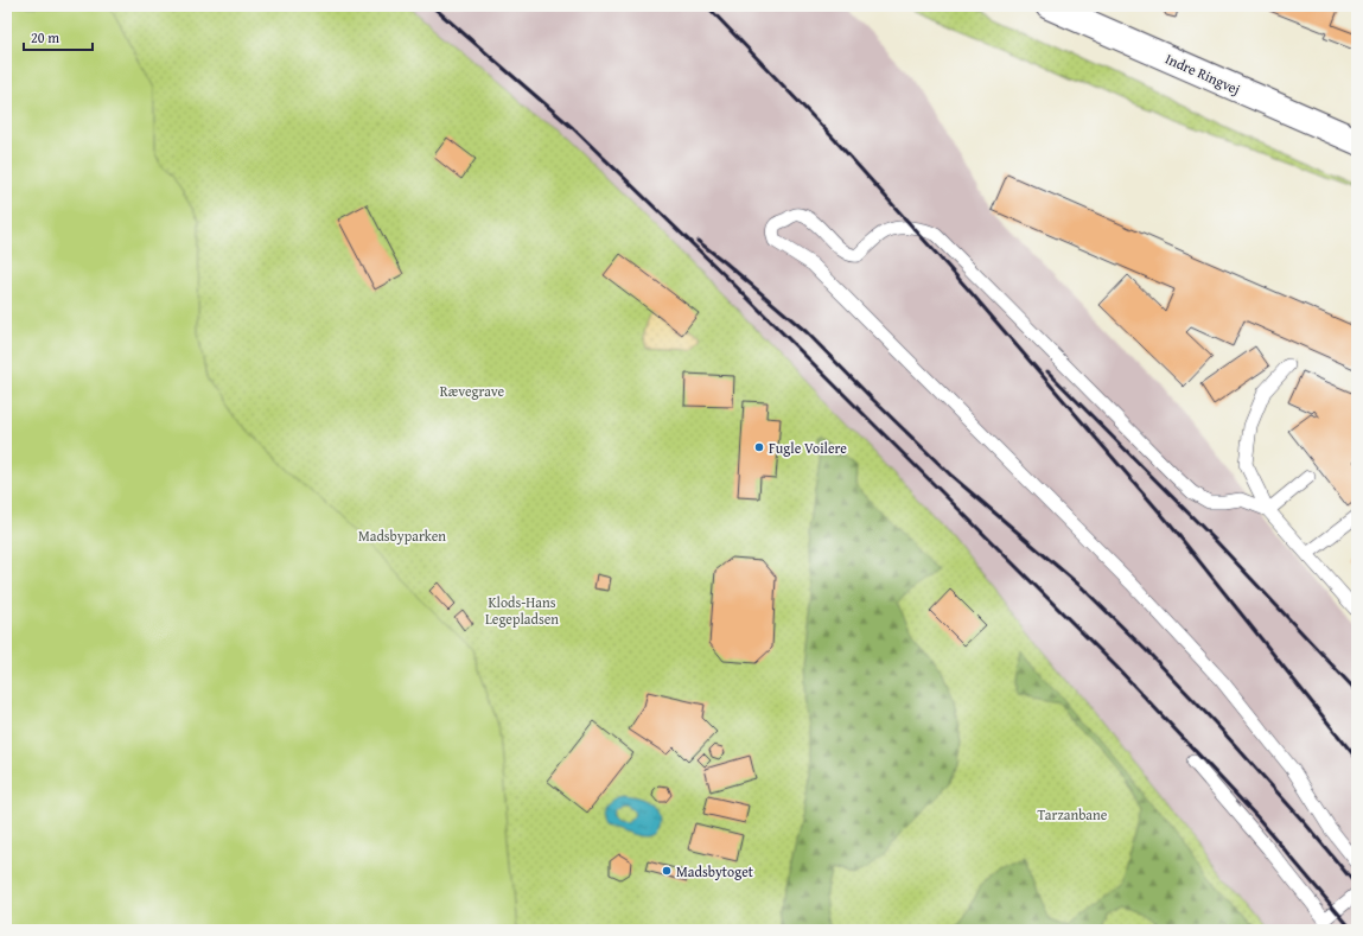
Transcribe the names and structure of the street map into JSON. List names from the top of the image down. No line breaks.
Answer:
{"streets":{"street":["Indre Ringvej"]},"parks":["Rævegrave","Madsbyparken","Klods-Hans Legepladsen","Tarzanbane"],"places":["Fugle Voilere","Madsbytoget"],"scale_bar":"20 m"}
